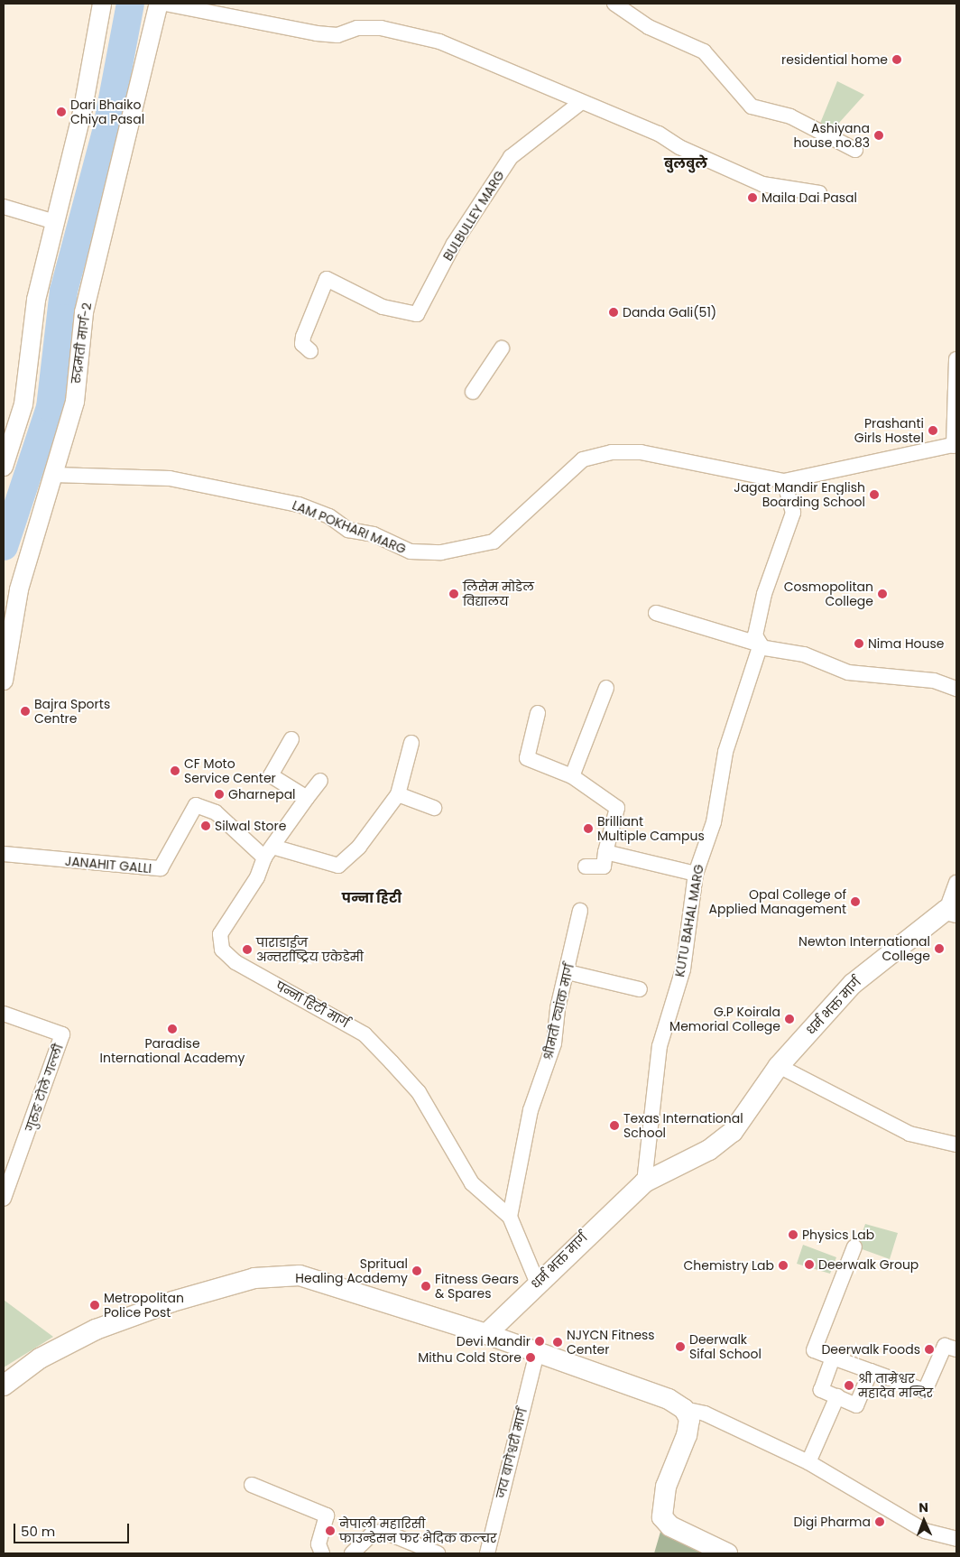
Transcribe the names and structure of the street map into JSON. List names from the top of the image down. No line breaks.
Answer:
{"streets":{"main road":["धर्म भक्त मार्ग"],"street":["BULBULLEY MARG","रुद्रमती मार्ग-२","LAM POKHARI MARG","JANAHIT GALLI","KUTU BAHAL MARG","पन्ना हिटी मार्ग","श्रीमती ट्यांक मार्ग","गुरुङ टोले गल्ली","जय बागेश्वरी मार्ग"]},"crossings":[["रुद्रमती मार्ग-२","LAM POKHARI MARG"],["JANAHIT GALLI","पन्ना हिटी मार्ग"],["KUTU BAHAL MARG","धर्म भक्त मार्ग"],["पन्ना हिटी मार्ग","धर्म भक्त मार्ग"],["पन्ना हिटी मार्ग","श्रीमती ट्यांक मार्ग"]],"districts":["बुलबुले","पन्ना हिटी"],"places":["residential home","Dari Bhaiko Chiya Pasal","Ashiyana house no.83","Maila Dai Pasal","Danda Gali(51)","Prashanti Girls Hostel","Jagat Mandir English Boarding School","लिसेम मोडेल विद्यालय","Cosmopolitan College","Nima House","Bajra Sports Centre","CF Moto Service Center","Gharnepal","Silwal Store","Brilliant Multiple Campus","Opal College of Applied Management","Newton International College","पाराडाईज अन्तर्राष्ट्रिय एकेडेमी","G.P Koirala Memorial College","Paradise International Academy","Texas International School","Physics Lab","Deerwalk Group","Chemistry Lab","Spritual Healing Academy","Fitness Gears & Spares","Metropolitan Police Post","Devi Mandir","NJYCN Fitness Center","Deerwalk Sifal School","Deerwalk Foods","Mithu Cold Store","श्री ताम्रेश्वर महादेव मन्दिर","Digi Pharma","नेपाली महारिसी फाउन्डेसन फर भैदिक कल्चर"],"scale_bar":"50 m","north":"top"}
